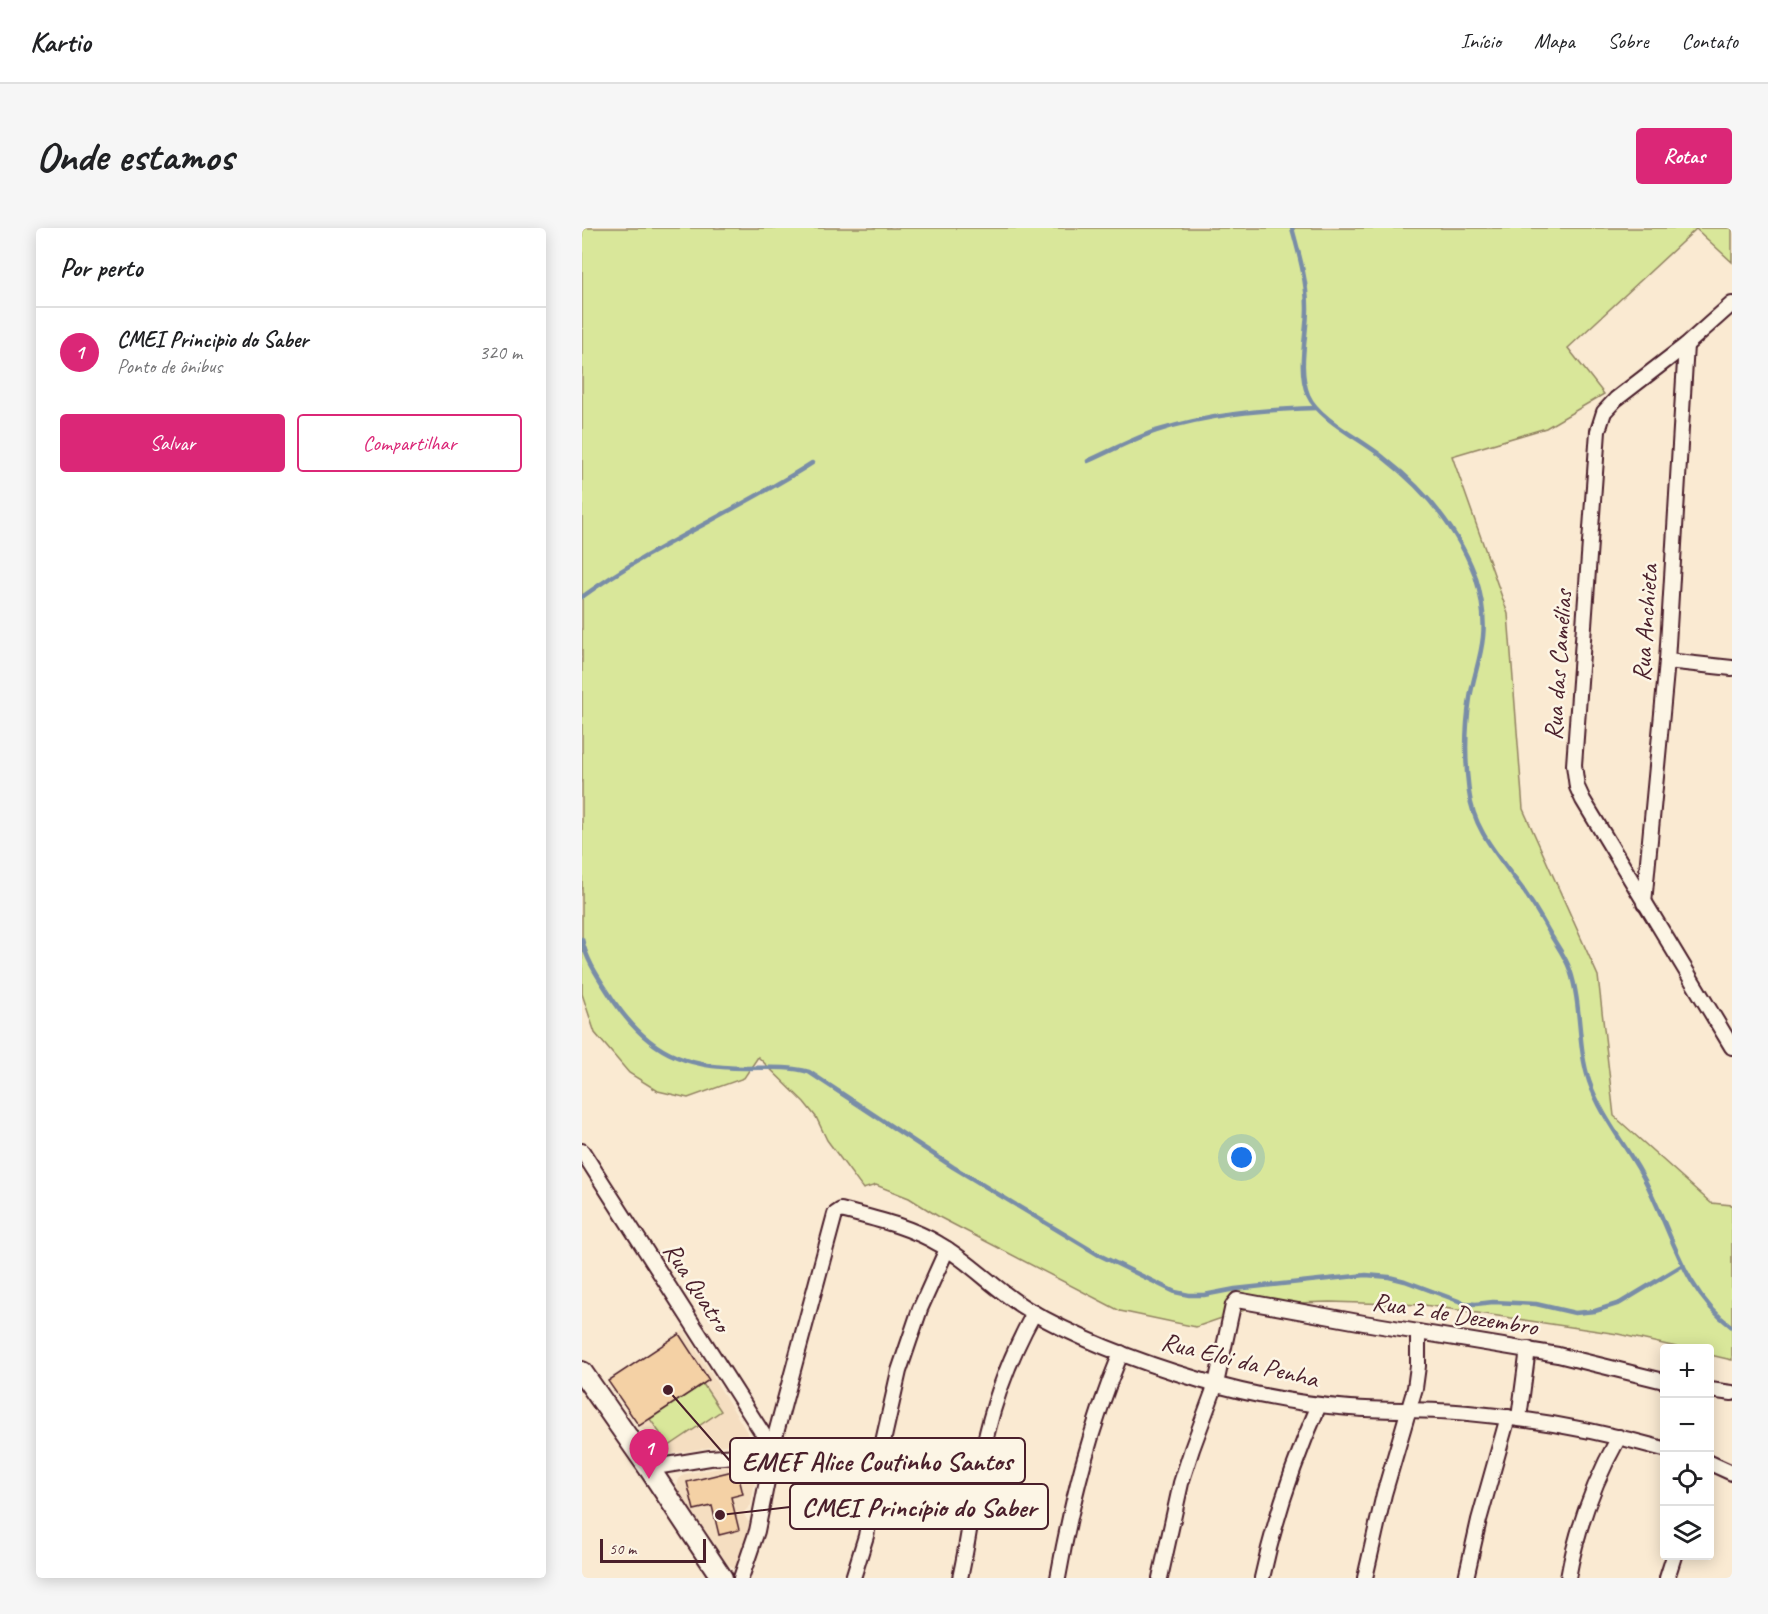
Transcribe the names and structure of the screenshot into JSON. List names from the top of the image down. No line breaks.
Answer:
{"streets":{"street":["Rua Anchieta","Rua das Camélias","Rua Quatro","Rua 2 de Dezembro","Rua Eloi da Penha"]},"crossings":[["Rua Anchieta","Rua das Camélias"],["Rua Quatro","Rua Eloi da Penha"],["Rua 2 de Dezembro","Rua Eloi da Penha"]],"places":["EMEF Alice Coutinho Santos","CMEI Princípio do Saber"],"scale_bar":"50 m","page":{"header":"Kartio","nav":["Início","Mapa","Sobre","Contato"],"buttons":["Rotas",["Salvar","Compartilhar"]],"title":"Onde estamos","heading":"Por perto","list":[{"mark":"1","name":"CMEI Principio do Saber","note":"Ponto de ônibus","value":"320 m"}],"map_buttons":["+","−"],"pins":"1","scale":"50 m"}}
